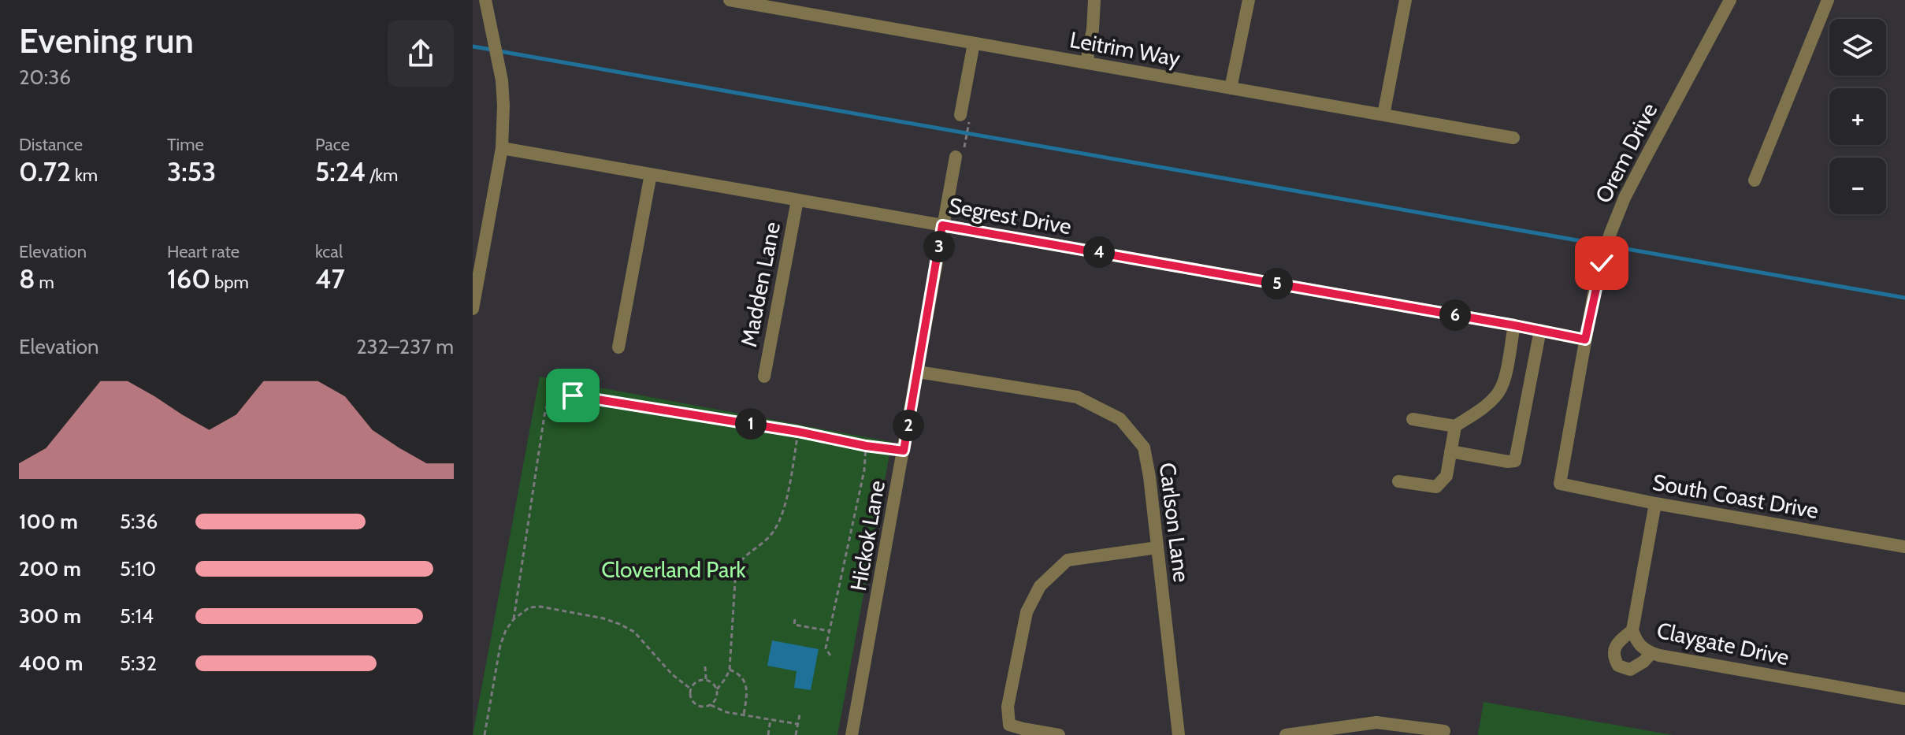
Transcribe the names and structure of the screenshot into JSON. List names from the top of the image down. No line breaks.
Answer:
{"streets":{"street":["Leitrim Way","Orem Drive","Segrest Drive","Madden Lane","South Coast Drive","Carlson Lane","Hickok Lane","Claygate Drive"]},"crossings":[["Orem Drive","Segrest Drive"],["Orem Drive","South Coast Drive"],["Segrest Drive","Madden Lane"],["Segrest Drive","Hickok Lane"],["South Coast Drive","Claygate Drive"],["Carlson Lane","Hickok Lane"]],"parks":["Cloverland Park"],"page":{"heading":["Evening run","20:36"],"map_buttons":["+","−"],"stats":[["Distance","0.72 km"],["Time","3:53"],["Pace","5:24 /km"],["Elevation","8 m"],["Heart rate","160 bpm"],["kcal","47"]],"pins":["3","4","5","6","1","2"],"chart":["Elevation","232–237 m"],"list":[{"name":"100 m","note":"5:36"},{"name":"200 m","note":"5:10"},{"name":"300 m","note":"5:14"},{"name":"400 m","note":"5:32"}]}}
